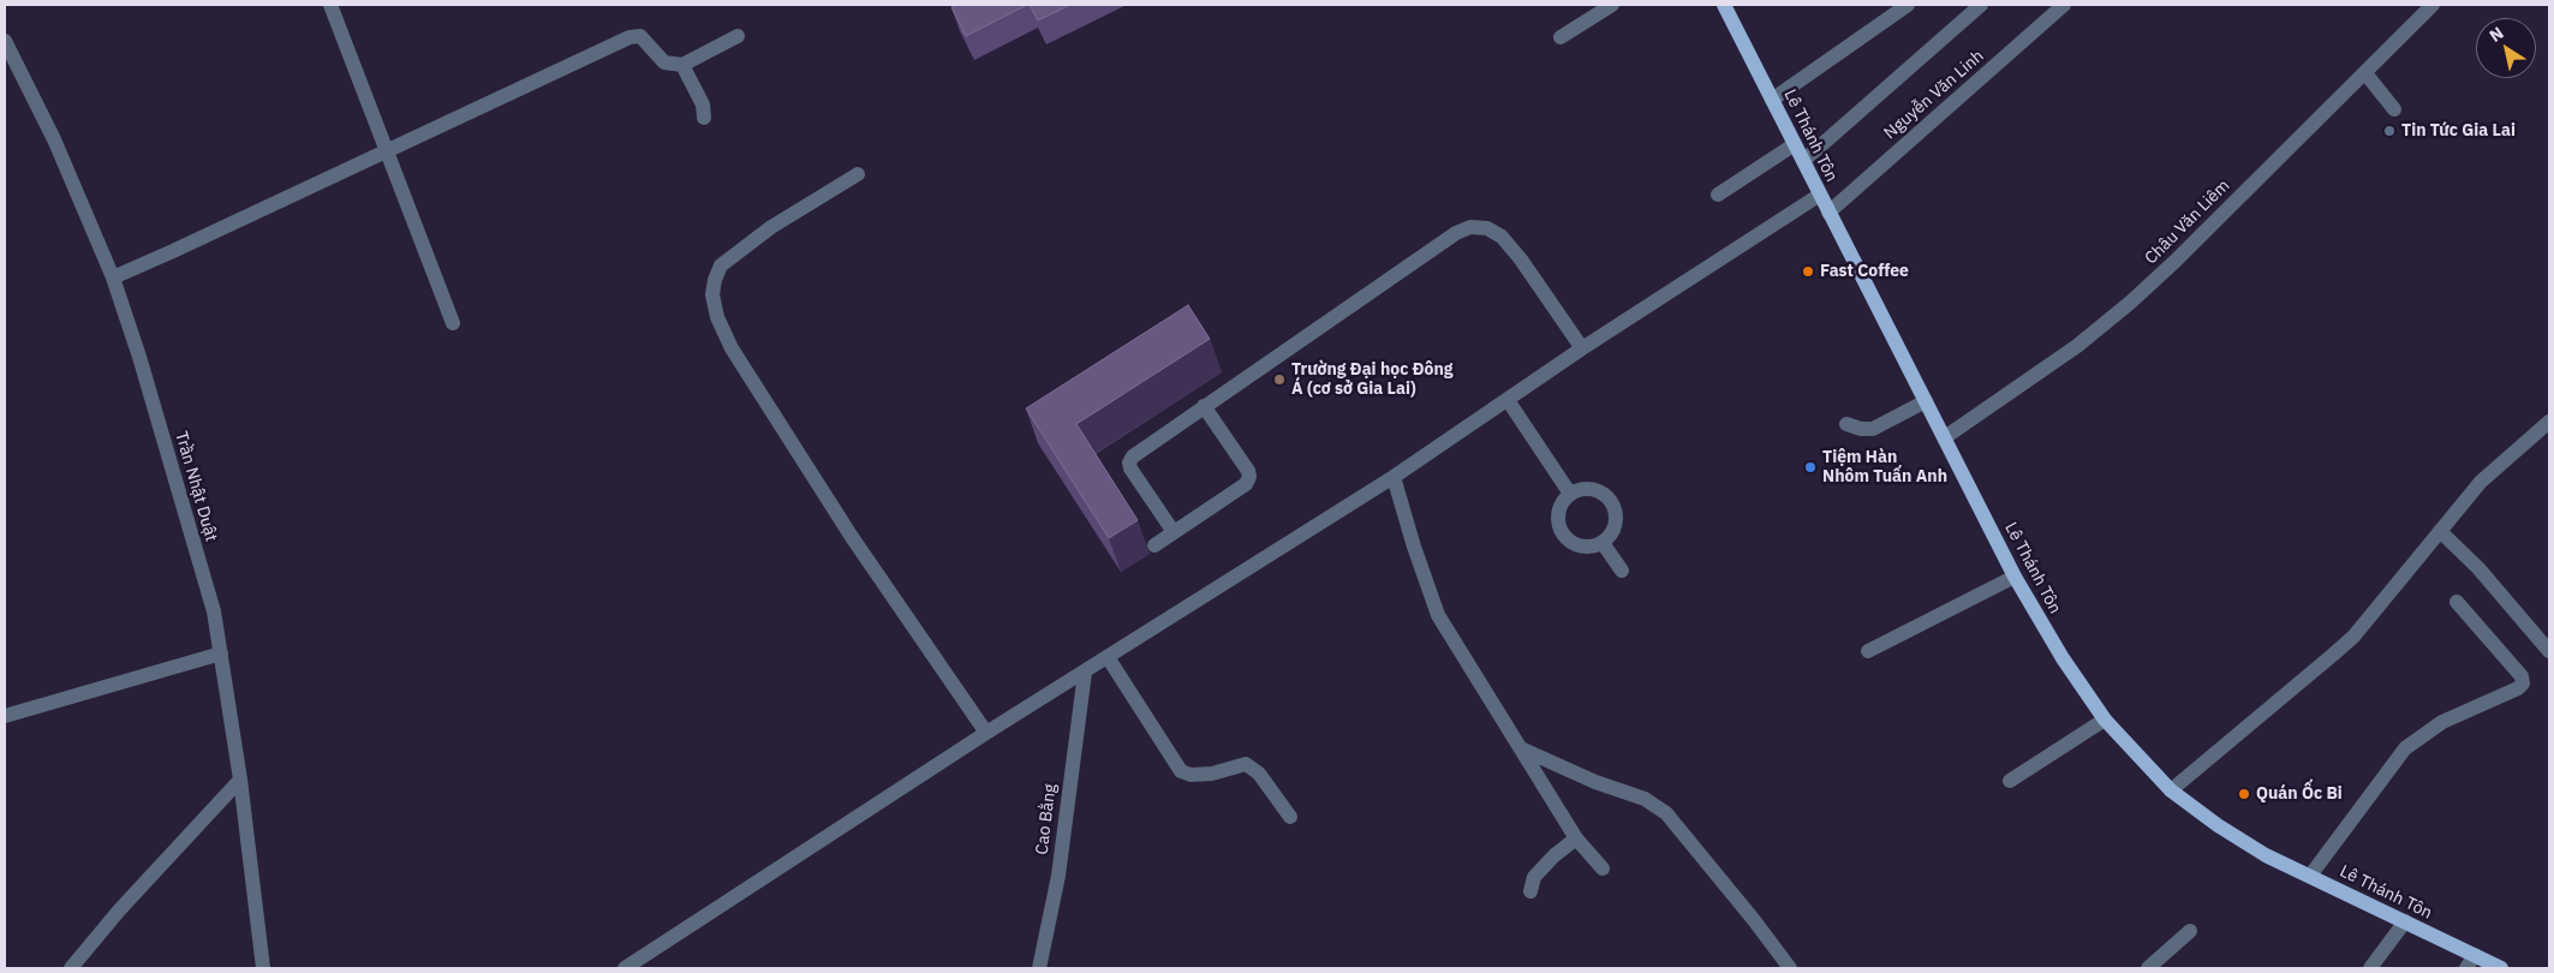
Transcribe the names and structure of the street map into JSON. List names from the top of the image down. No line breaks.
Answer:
{"streets":{"main road":["Lê Thánh Tôn"],"street":["Nguyễn Văn Linh","Châu Văn Liêm","Trần Nhật Duật","Cao Bằng"]},"crossings":[["Nguyễn Văn Linh","Lê Thánh Tôn"],["Lê Thánh Tôn","Châu Văn Liêm"]],"places":["Tin Tức Gia Lai","Fast Coffee","Trường Đại học Đông Á (cơ sở Gia Lai)","Tiệm Hàn Nhôm Tuấn Anh","Quán Ốc Bi"],"north":"top left"}
